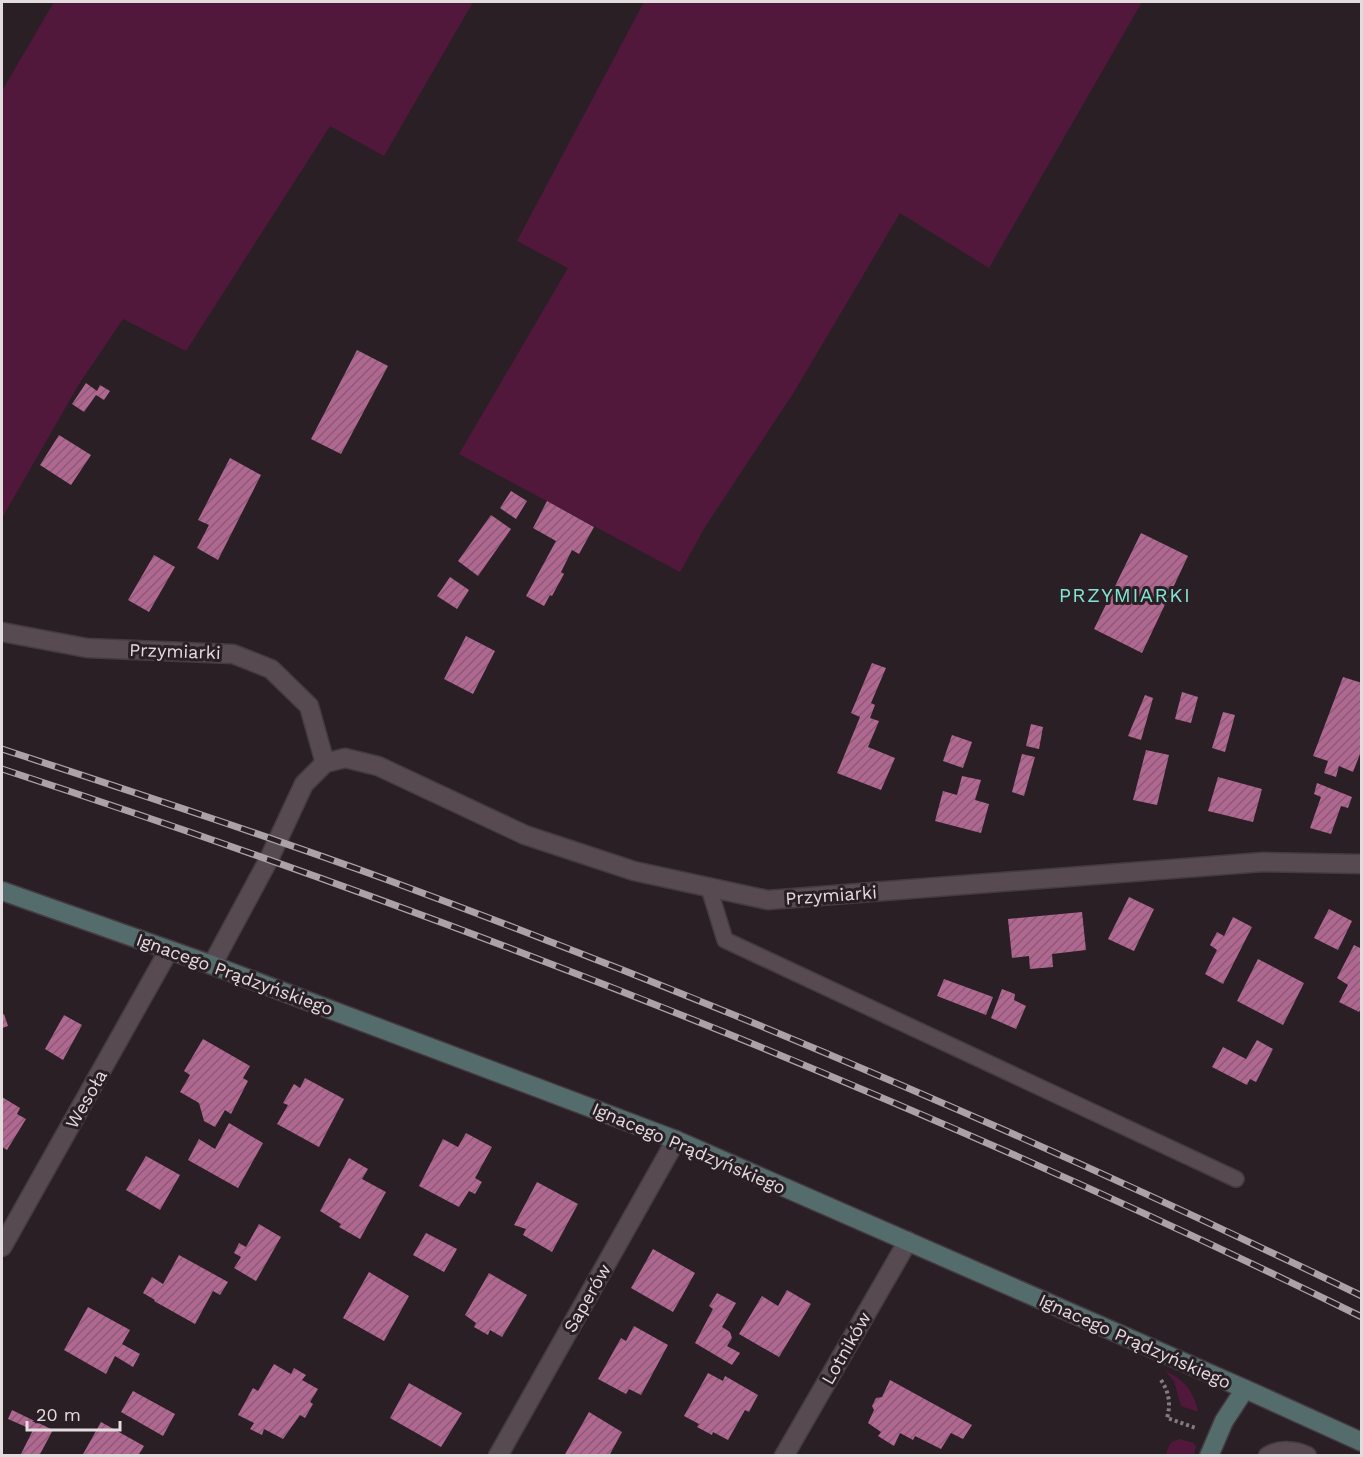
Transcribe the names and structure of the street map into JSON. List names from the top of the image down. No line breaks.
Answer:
{"streets":{"street":["Przymiarki","Ignacego Prądzyńskiego","Wesoła","Saperów","Lotników"]},"crossings":[["Ignacego Prądzyńskiego","Wesoła"],["Ignacego Prądzyńskiego","Saperów"],["Ignacego Prądzyńskiego","Lotników"]],"districts":["PRZYMIARKI"],"scale_bar":"20 m"}
